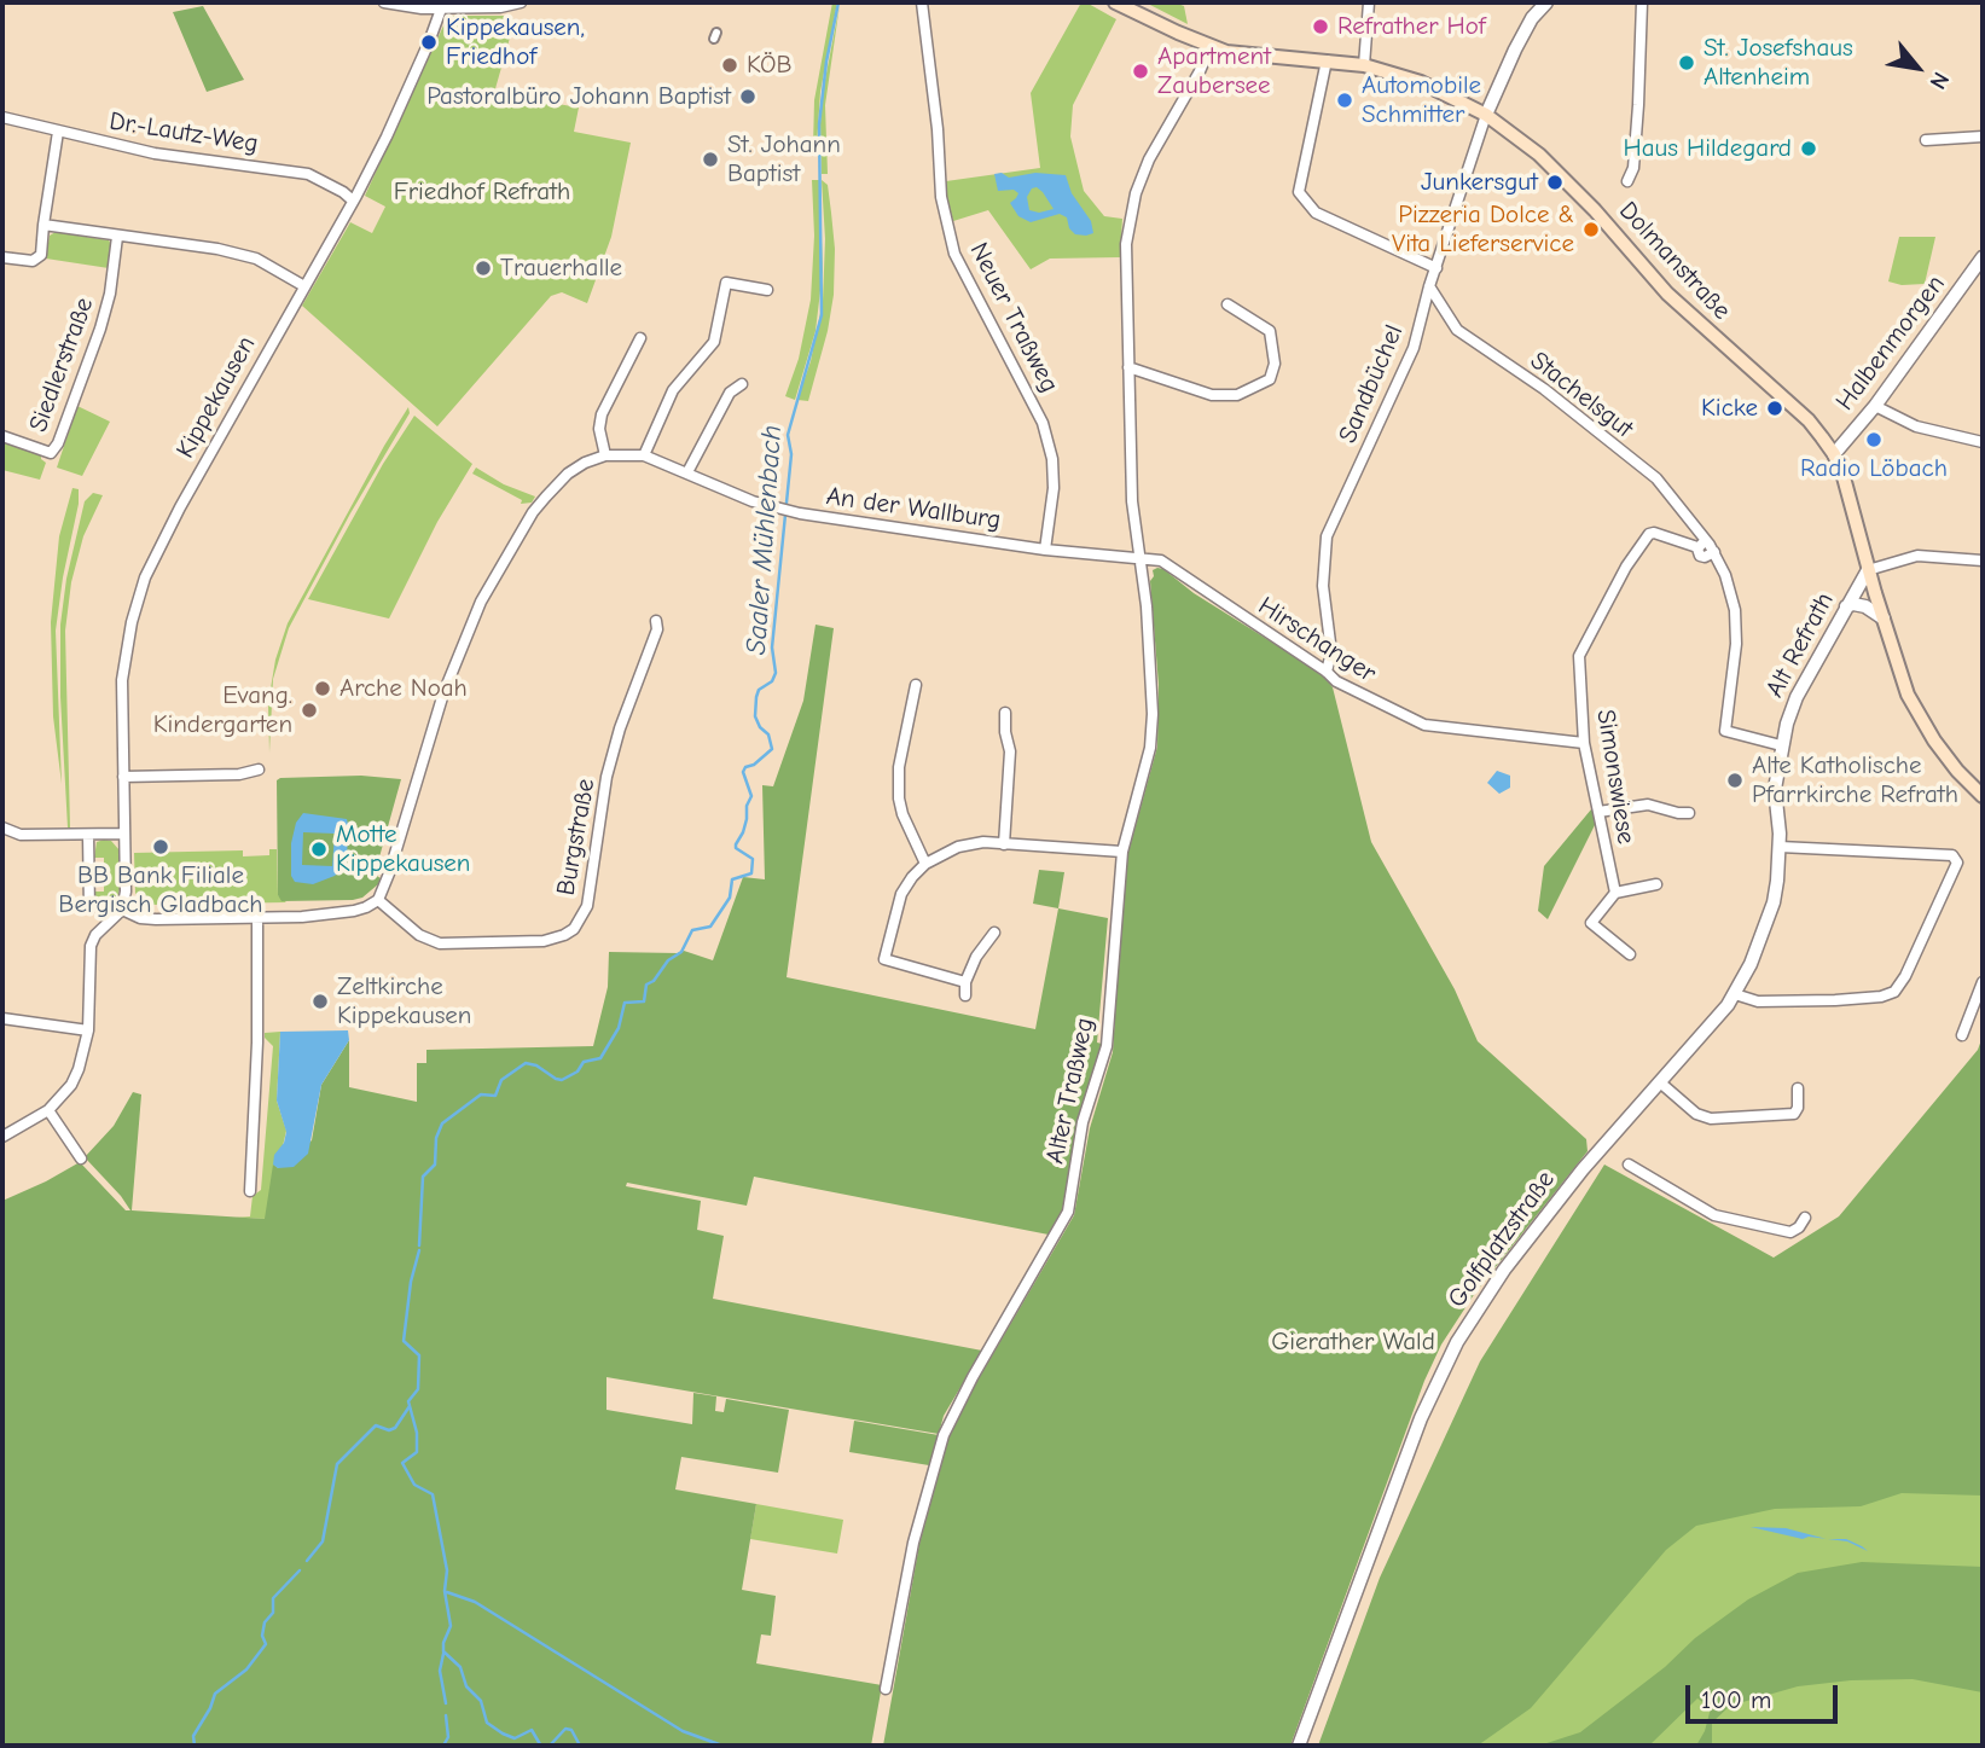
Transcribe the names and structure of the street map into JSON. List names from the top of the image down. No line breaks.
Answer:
{"streets":{"main road":["Dolmanstraße"],"street":["Dr.-Lautz-Weg","Neuer Traßweg","Halbenmorgen","Siedlerstraße","Sandbüchel","Stachelsgut","Kippekausen","An der Wallburg","Hirschanger","Alt Refrath","Simonswiese","Burgstraße","Alter Traßweg","Golfplatzstraße"]},"crossings":[["Dr.-Lautz-Weg","Kippekausen"],["Dolmanstraße","Halbenmorgen"],["Dolmanstraße","Sandbüchel"],["Dolmanstraße","Alt Refrath"],["Dolmanstraße","Alter Traßweg"],["Neuer Traßweg","An der Wallburg"],["Sandbüchel","Stachelsgut"],["Sandbüchel","Hirschanger"],["Stachelsgut","Alt Refrath"],["Stachelsgut","Simonswiese"],["An der Wallburg","Hirschanger"],["An der Wallburg","Burgstraße"],["An der Wallburg","Alter Traßweg"],["Hirschanger","Simonswiese"],["Hirschanger","Alter Traßweg"],["Alt Refrath","Golfplatzstraße"]],"water":["Saaler Mühlenbach"],"parks":["Friedhof Refrath","Gierather Wald"],"places":["Refrather Hof","Kippekausen, Friedhof","St. Josefshaus Altenheim","KÖB","Apartment Zaubersee","Pastoralbüro Johann Baptist","Automobile Schmitter","Haus Hildegard","St. Johann Baptist","Junkersgut","Pizzeria Dolce & Vita Lieferservice","Trauerhalle","Kicke","Radio Löbach","Arche Noah","Evang. Kindergarten","Alte Katholische Pfarrkirche Refrath","BB Bank Filiale Bergisch Gladbach","Motte Kippekausen","Zeltkirche Kippekausen"],"scale_bar":"100 m","north":"bottom right"}
